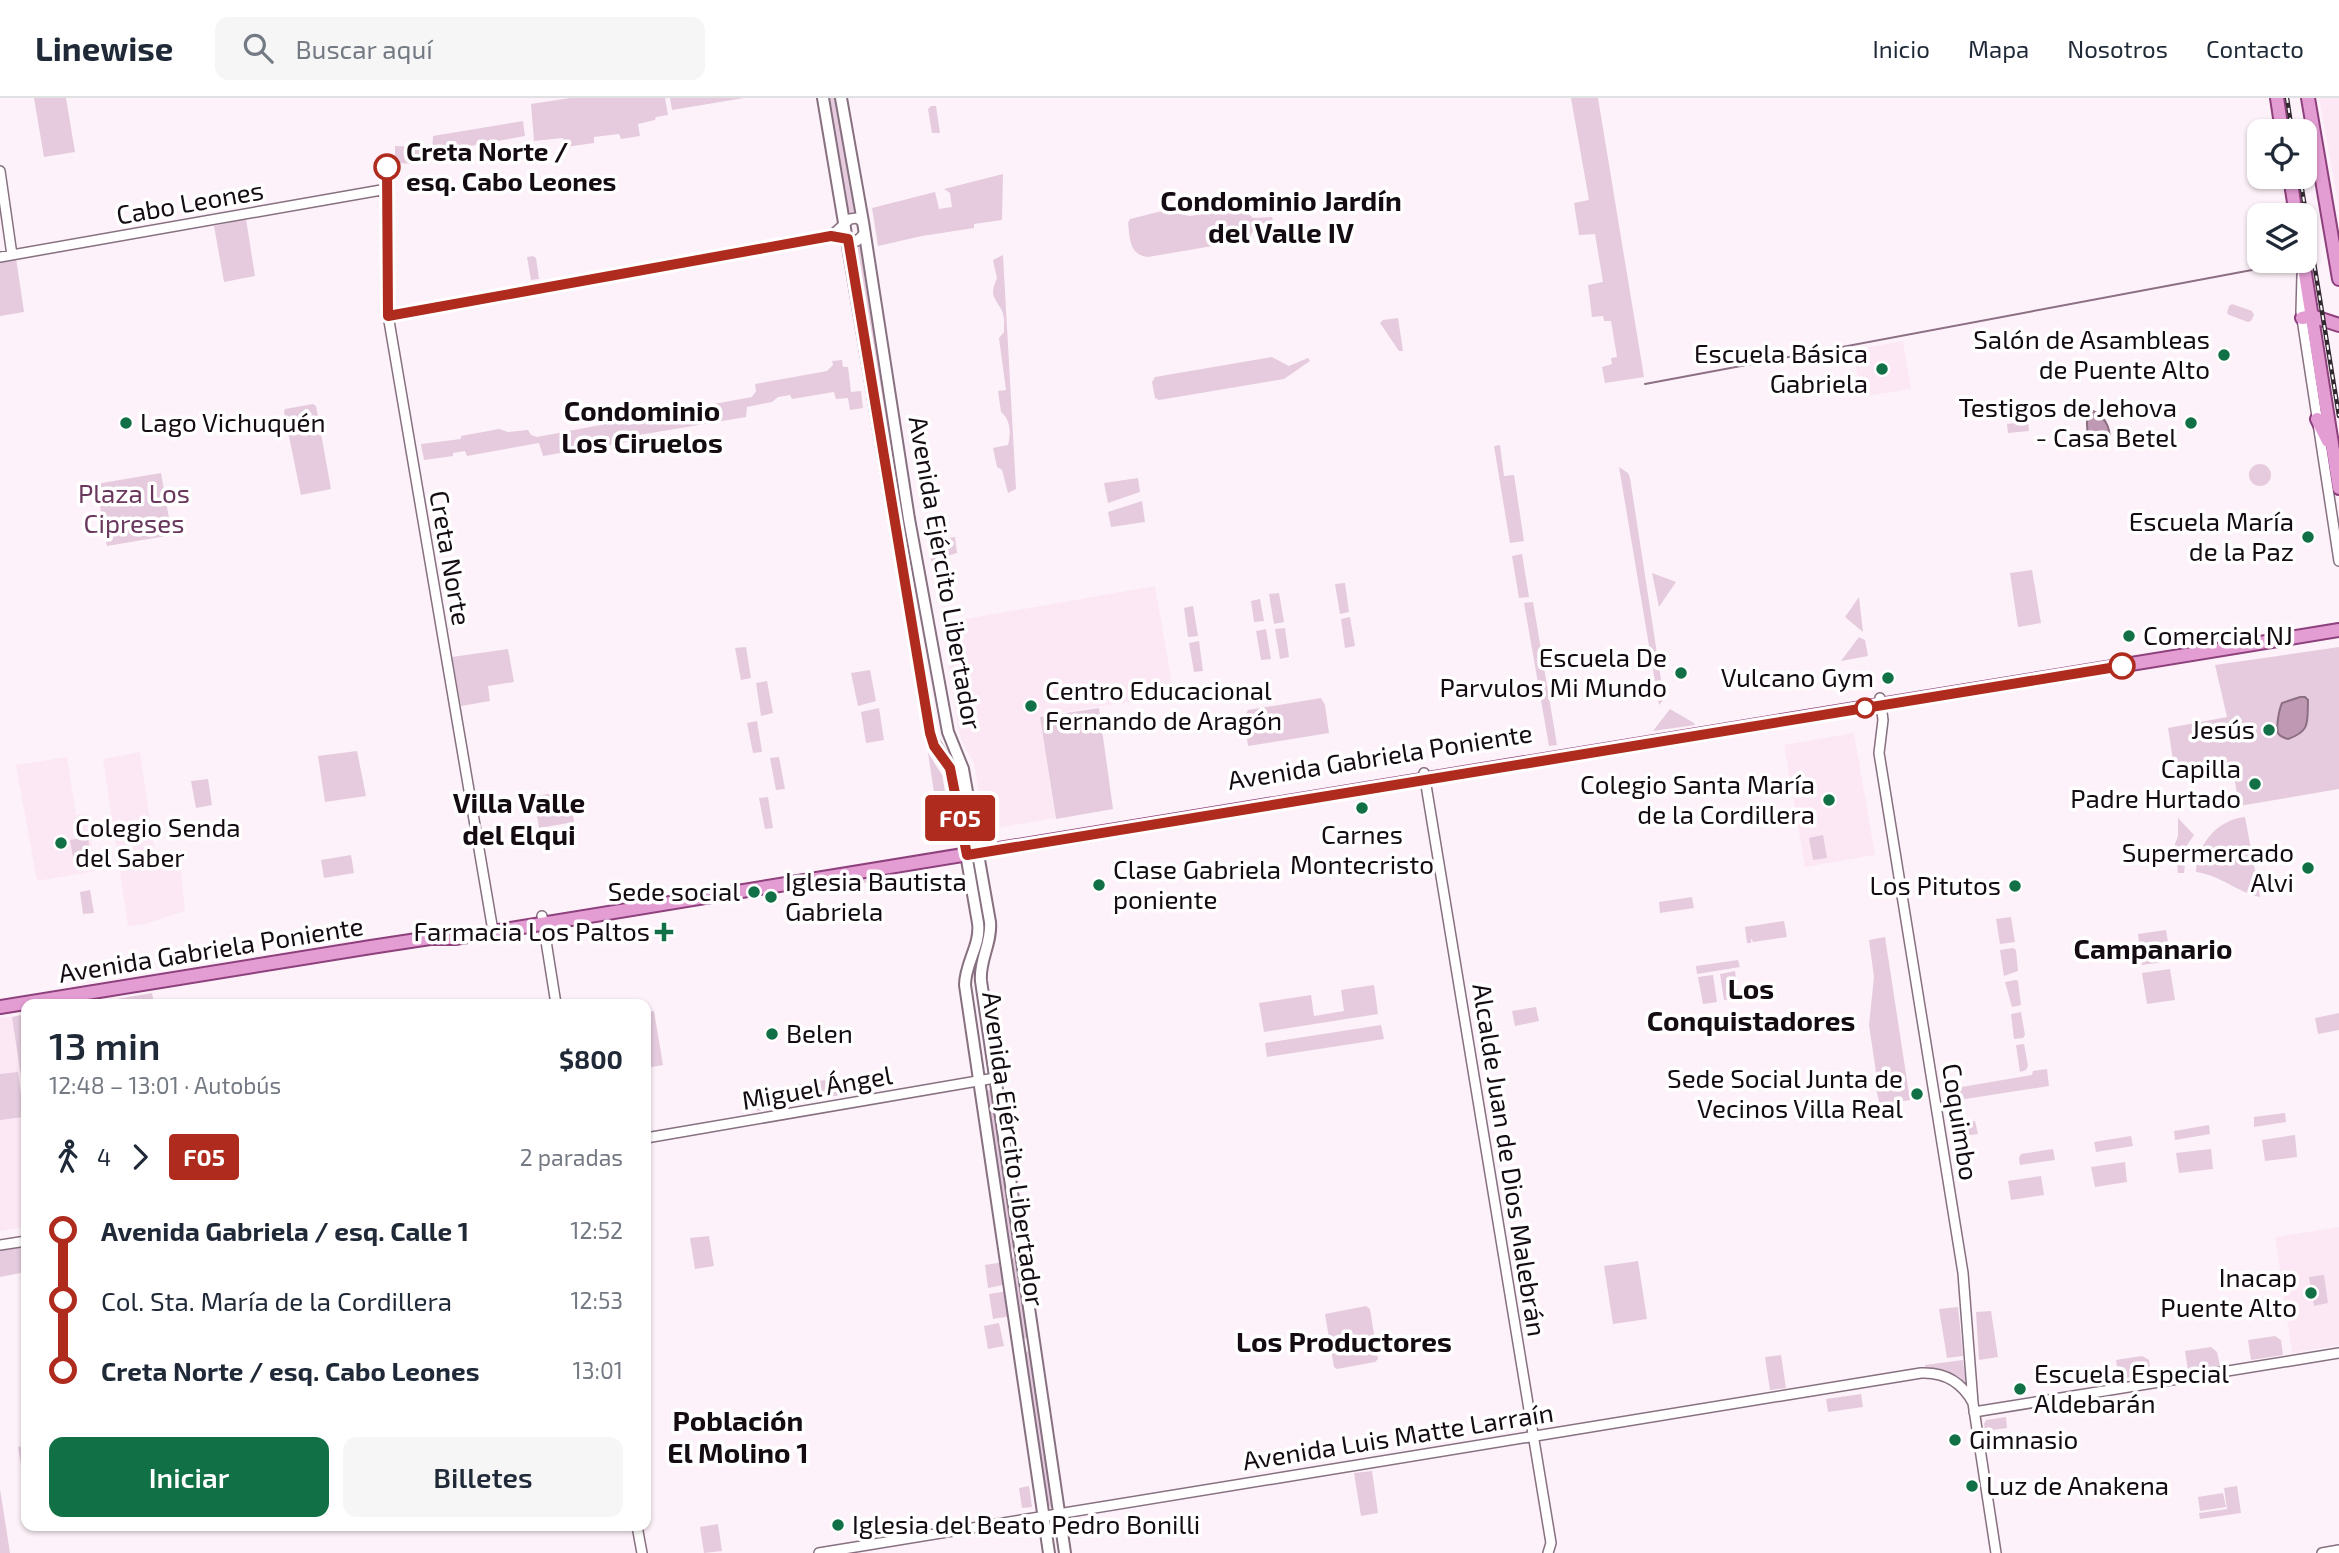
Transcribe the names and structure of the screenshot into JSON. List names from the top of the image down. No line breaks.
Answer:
{"streets":{"main road":["Avenida Ejército Libertador","Avenida Gabriela Poniente"],"street":["Cabo Leones","Creta Norte","Miguel Ángel","Coquimbo","Alcalde Juan de Dios Malebrán","Avenida Luis Matte Larraín"]},"crossings":[["Cabo Leones","Creta Norte"],["Creta Norte","Avenida Gabriela Poniente"],["Avenida Ejército Libertador","Avenida Gabriela Poniente"],["Avenida Ejército Libertador","Miguel Ángel"],["Avenida Ejército Libertador","Avenida Luis Matte Larraín"],["Avenida Gabriela Poniente","Coquimbo"],["Avenida Gabriela Poniente","Alcalde Juan de Dios Malebrán"],["Coquimbo","Avenida Luis Matte Larraín"],["Alcalde Juan de Dios Malebrán","Avenida Luis Matte Larraín"]],"districts":["Condominio Jardín del Valle IV","Condominio Los Ciruelos","Villa Valle del Elqui","Campanario","Los Conquistadores","Los Productores","Población El Molino 1"],"parks":["Plaza Los Cipreses"],"places":{"other":["Creta Norte / esq. Cabo Leones","Salón de Asambleas de Puente Alto","Escuela Básica Gabriela","Lago Vichuquén","Testigos de Jehova - Casa Betel","Escuela María de la Paz","Comercial NJ","Escuela De Parvulos Mi Mundo","Vulcano Gym","Centro Educacional Fernando de Aragón","Jesús","Capilla Padre Hurtado","Colegio Santa María de la Cordillera","Carnes Montecristo","Colegio Senda del Saber","Supermercado Alvi","Clase Gabriela poniente","Los Pitutos","Sede social","Iglesia Bautista Gabriela","Belen","Sede Social Junta de Vecinos Villa Real","Inacap Puente Alto","Escuela Especial Aldebarán","Gimnasio","Luz de Anakena","Iglesia del Beato Pedro Bonilli"],"health":["Farmacia Los Paltos"]},"lines":["bus line F05"],"page":{"header":"Linewise","search":"Buscar aquí","nav":["Inicio","Mapa","Nosotros","Contacto"],"on_map":"F05","heading":["13 min","12:48 – 13:01 · Autobús","$800"],"legs":["4","F05","2 paradas"],"list":[{"name":"Avenida Gabriela / esq. Calle 1","value":"12:52"},{"name":"Col. Sta. María de la Cordillera","value":"12:53"},{"name":"Creta Norte / esq. Cabo Leones","value":"13:01"}],"buttons":["Iniciar","Billetes"]}}
